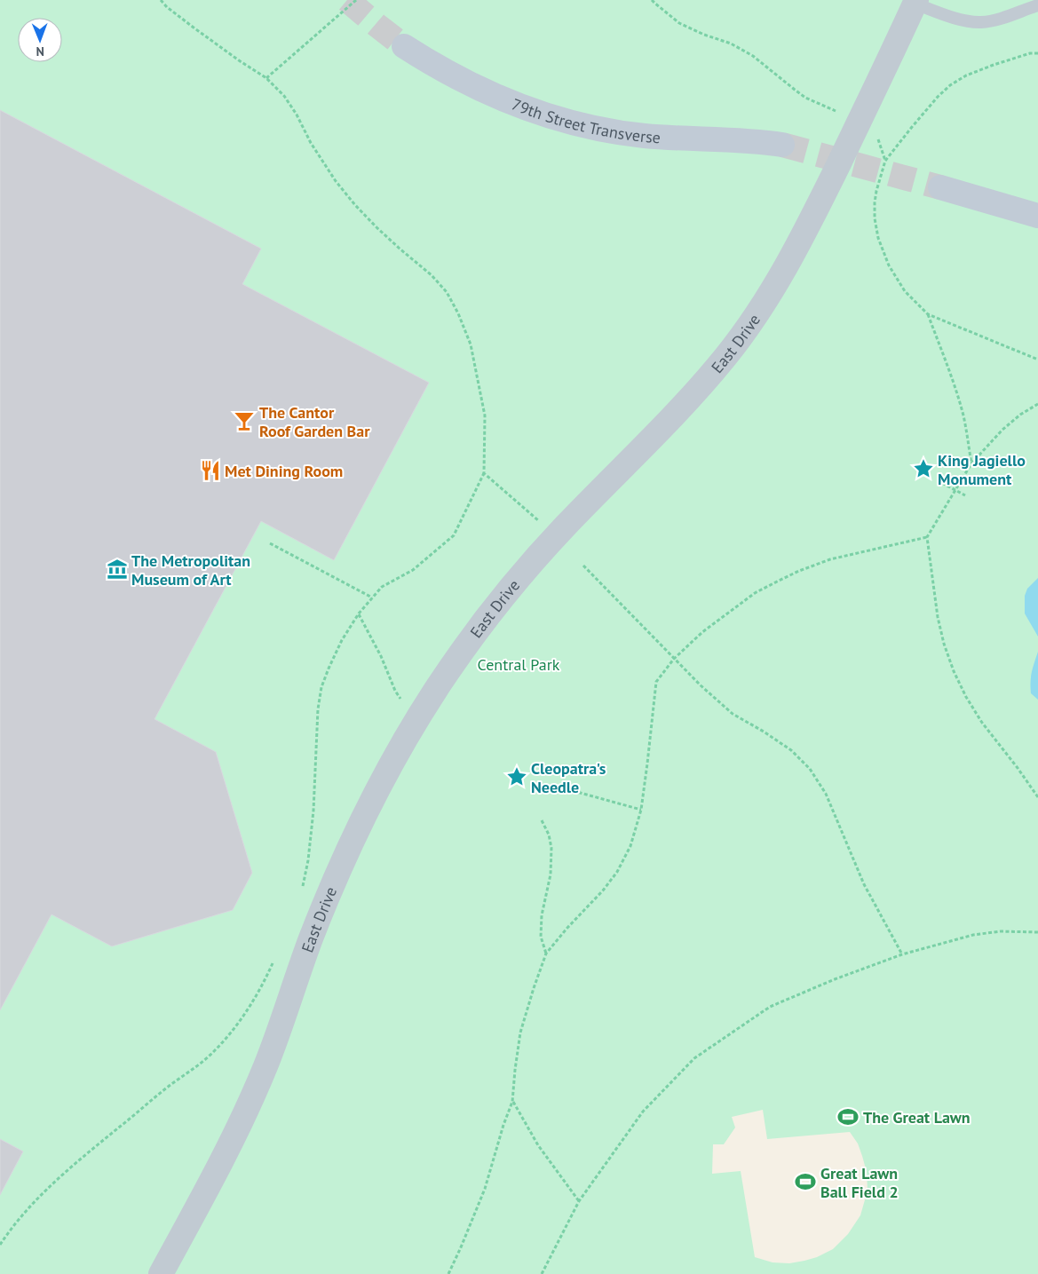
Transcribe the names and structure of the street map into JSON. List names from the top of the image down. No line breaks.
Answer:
{"streets":{"main road":["79th Street Transverse"],"street":["East Drive"]},"parks":["Central Park"],"places":{"bar":["The Cantor Roof Garden Bar"],"place":["King Jagiello Monument","Cleopatra's Needle"],"restaurant":["Met Dining Room"],"museum":["The Metropolitan Museum of Art"],"sports":["The Great Lawn","Great Lawn Ball Field 2"]},"north":"bottom"}
